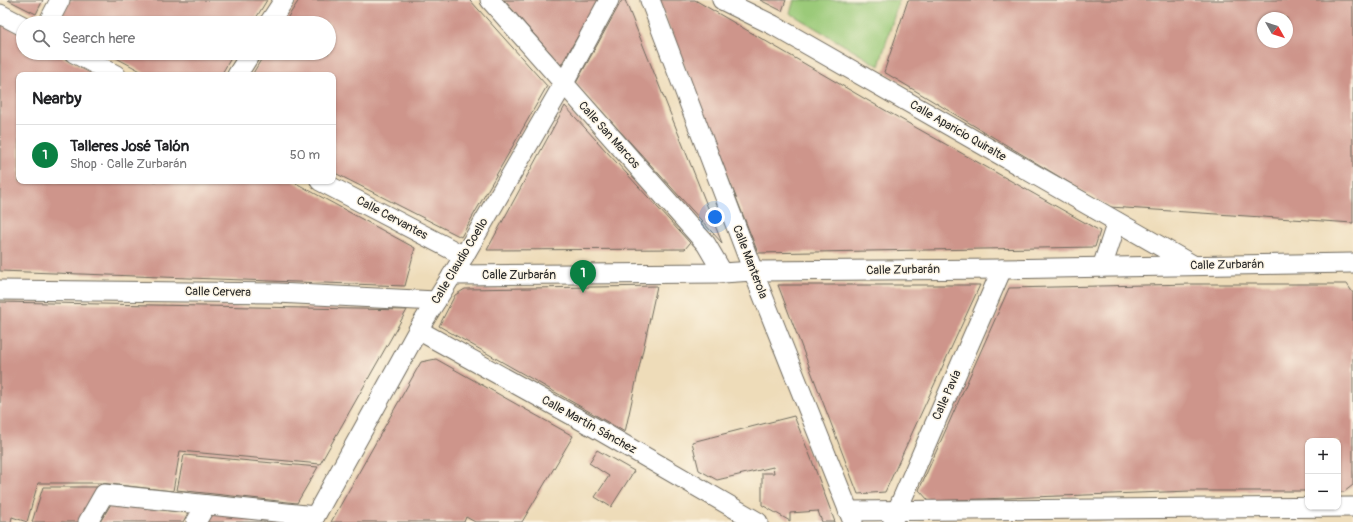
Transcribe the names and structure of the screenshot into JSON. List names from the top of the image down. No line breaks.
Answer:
{"streets":{"street":["Calle Aparicio Quiralte","Calle San Marcos","Calle Cervantes","Calle Claudio Coello","Calle Manterola","Calle Zurbarán","Calle Cervera","Calle Pavía","Calle Martín Sánchez"]},"crossings":[["Calle Aparicio Quiralte","Calle Zurbarán"],["Calle San Marcos","Calle Claudio Coello"],["Calle San Marcos","Calle Zurbarán"],["Calle Cervantes","Calle Claudio Coello"],["Calle Claudio Coello","Calle Zurbarán"],["Calle Claudio Coello","Calle Cervera"],["Calle Claudio Coello","Calle Martín Sánchez"],["Calle Manterola","Calle Zurbarán"],["Calle Zurbarán","Calle Pavía"]],"north":"bottom right","page":{"search":"Search here","heading":"Nearby","list":[{"mark":"1","name":"Talleres José Talón","note":"Shop · Calle Zurbarán","value":"50 m"}],"pins":"1","map_buttons":["+","−"]}}
